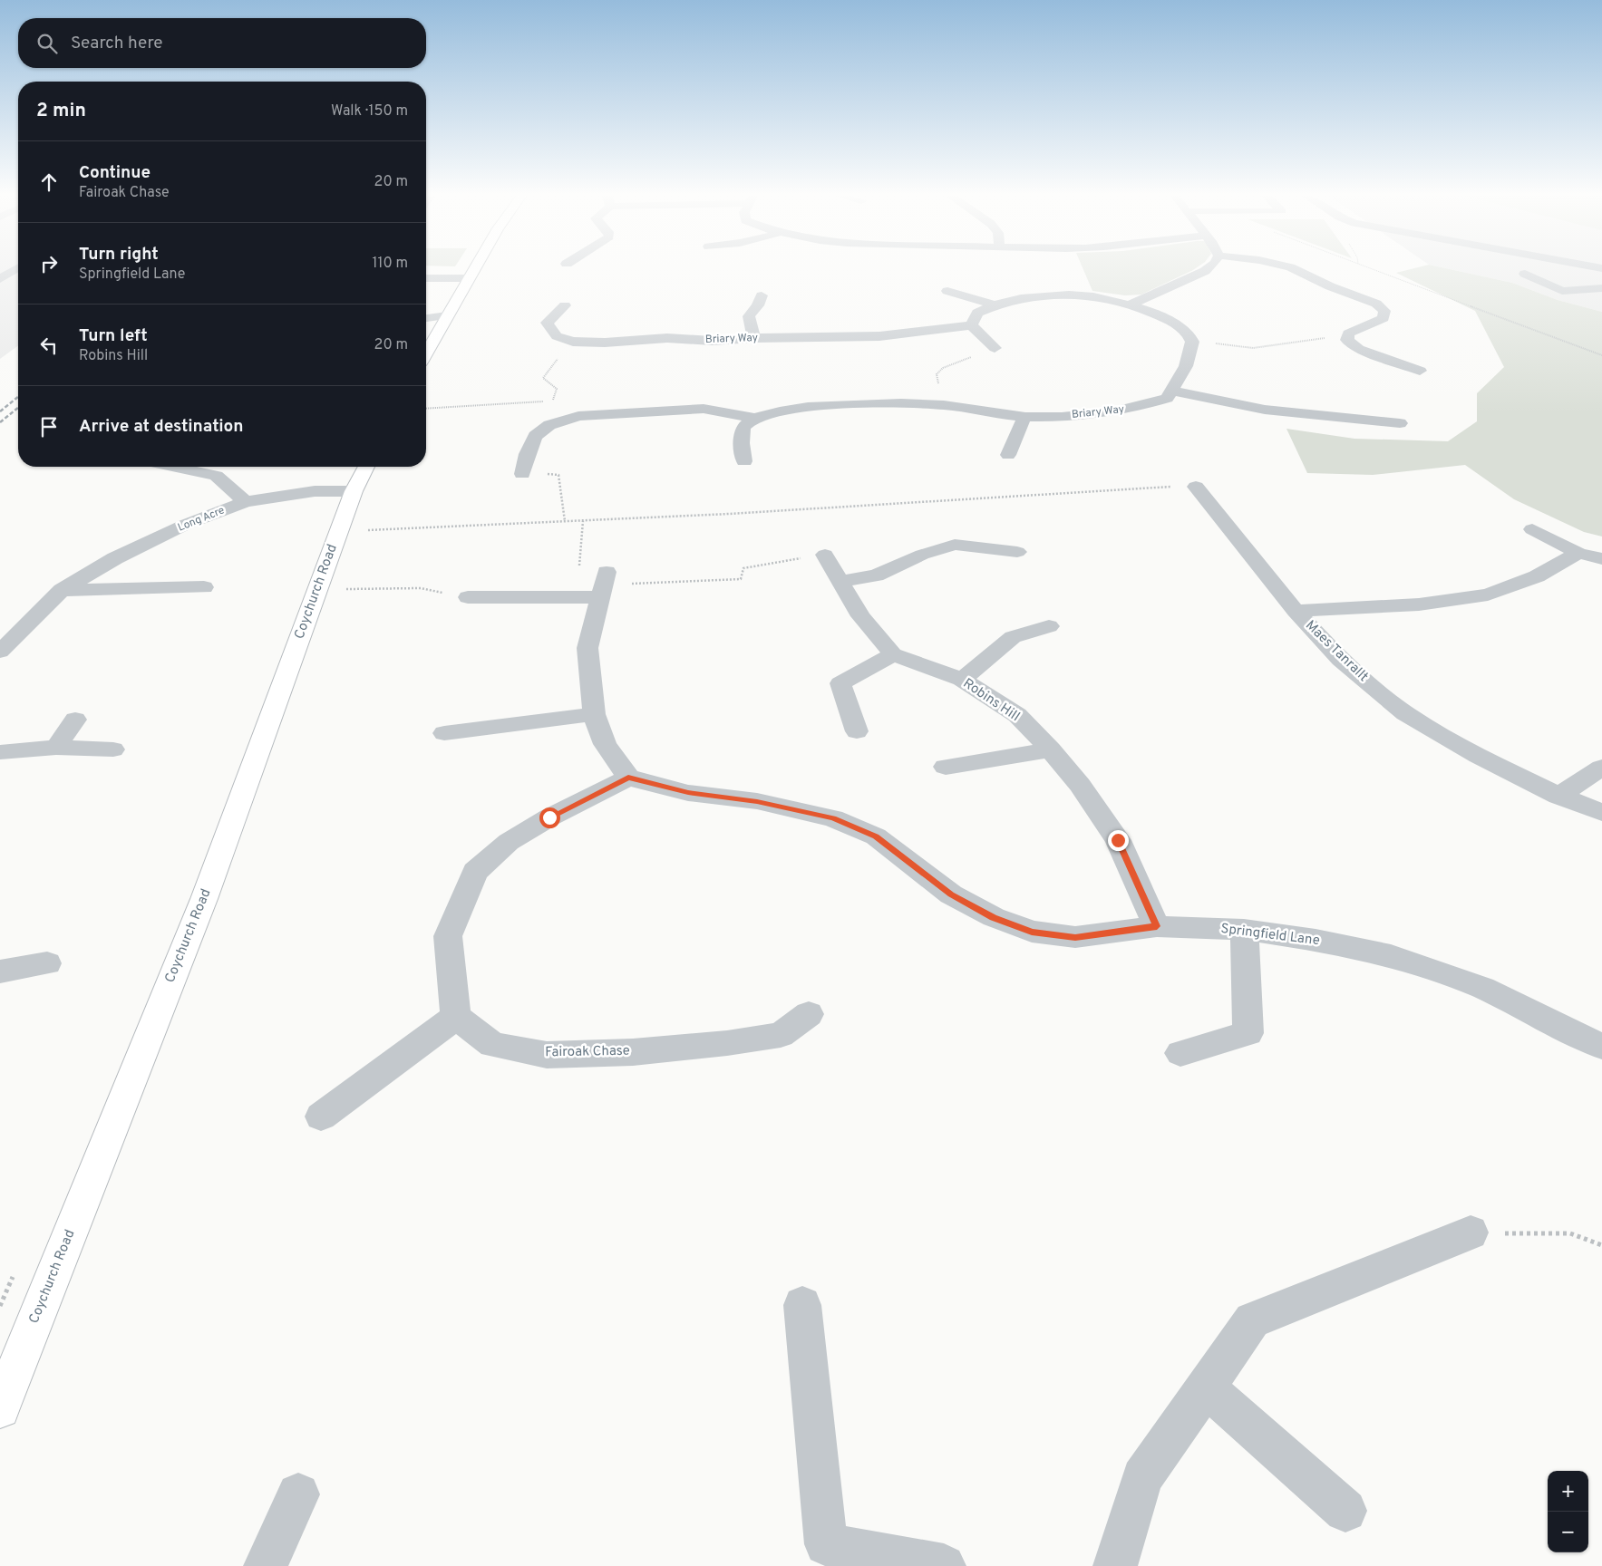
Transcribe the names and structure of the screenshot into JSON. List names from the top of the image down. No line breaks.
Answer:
{"streets":{"main road":["Coychurch Road"],"street":["Briary Way","Long Acre","Maes Tanrallt","Robins Hill","Springfield Lane","Fairoak Chase"]},"crossings":[["Long Acre","Coychurch Road"],["Robins Hill","Springfield Lane"]],"page":{"search":"Search here","heading":["2 min","Walk · 150 m"],"list":[["Continue","Fairoak Chase","20 m"],["Turn right","Springfield Lane","110 m"],["Turn left","Robins Hill","20 m"],"Arrive at destination"],"map_buttons":["+","−"]}}
